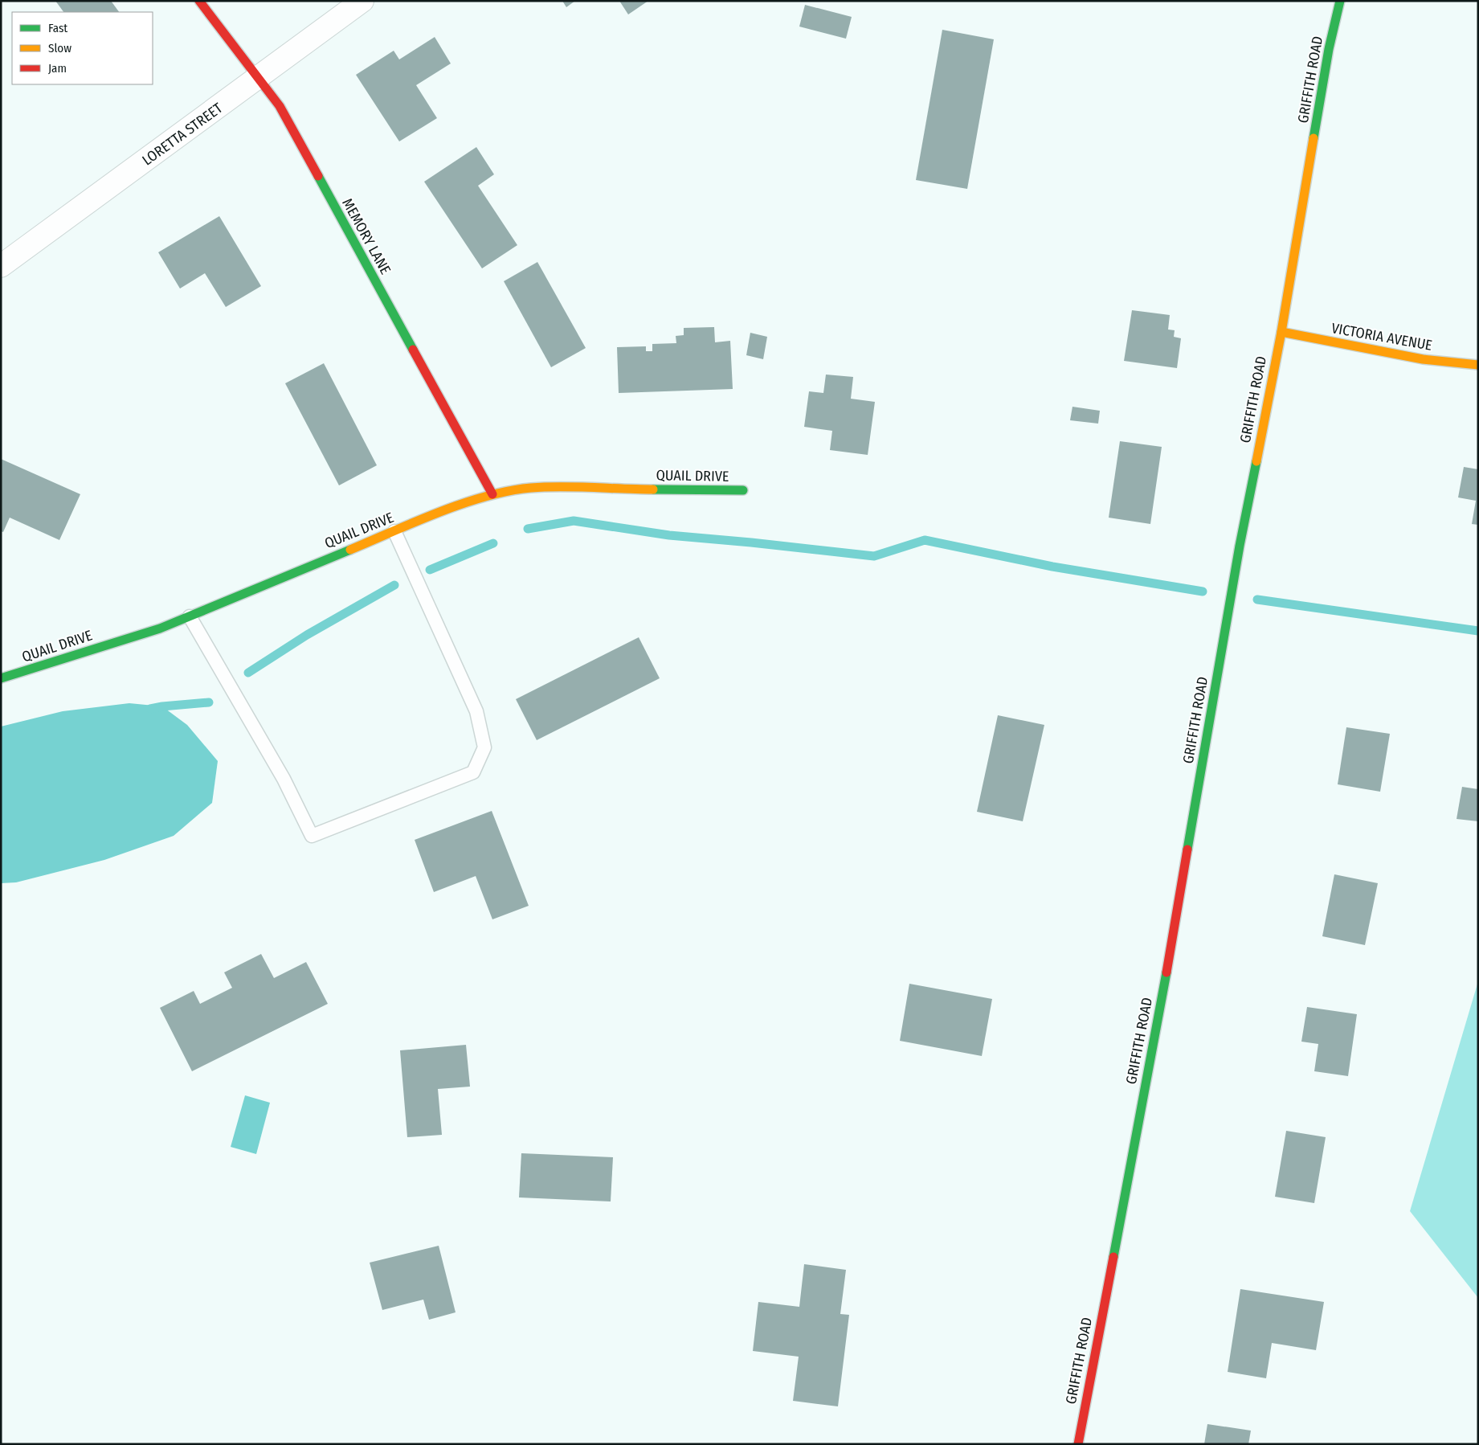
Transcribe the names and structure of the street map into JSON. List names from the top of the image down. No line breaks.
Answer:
{"streets":{"street":["GRIFFITH ROAD","LORETTA STREET","MEMORY LANE","VICTORIA AVENUE","QUAIL DRIVE"]},"crossings":[["GRIFFITH ROAD","VICTORIA AVENUE"],["LORETTA STREET","MEMORY LANE"],["MEMORY LANE","QUAIL DRIVE"]],"legend":["Fast","Slow","Jam"]}
